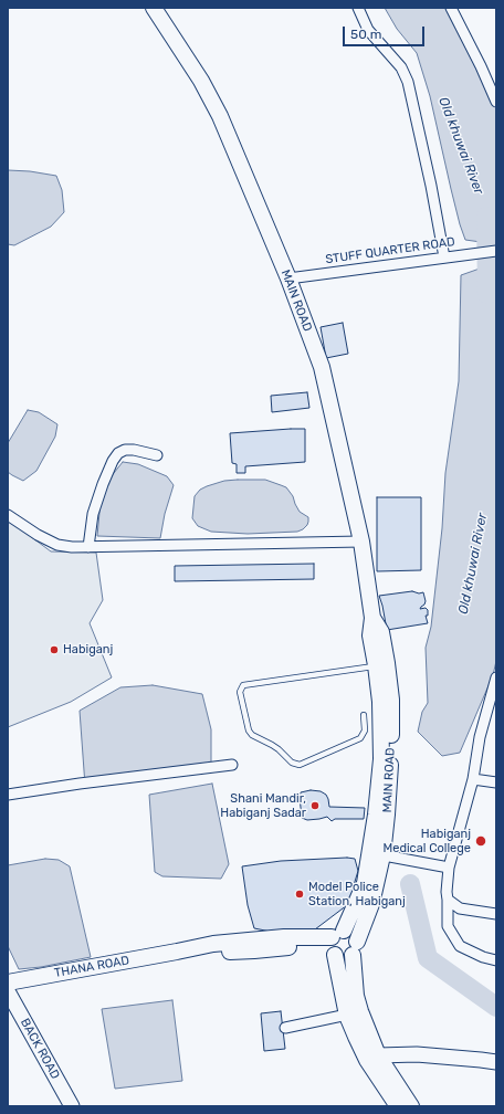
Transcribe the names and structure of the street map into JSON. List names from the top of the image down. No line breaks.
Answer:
{"streets":{"main road":["MAIN ROAD","THANA ROAD"],"street":["STUFF QUARTER ROAD","BACK ROAD"]},"crossings":[["STUFF QUARTER ROAD","MAIN ROAD"],["MAIN ROAD","THANA ROAD"]],"water":["Old khuwai River"],"places":["Habiganj","Shani Mandir, Habiganj Sadar","Habiganj Medical College","Model Police Station, Habiganj"],"scale_bar":"50 m"}
